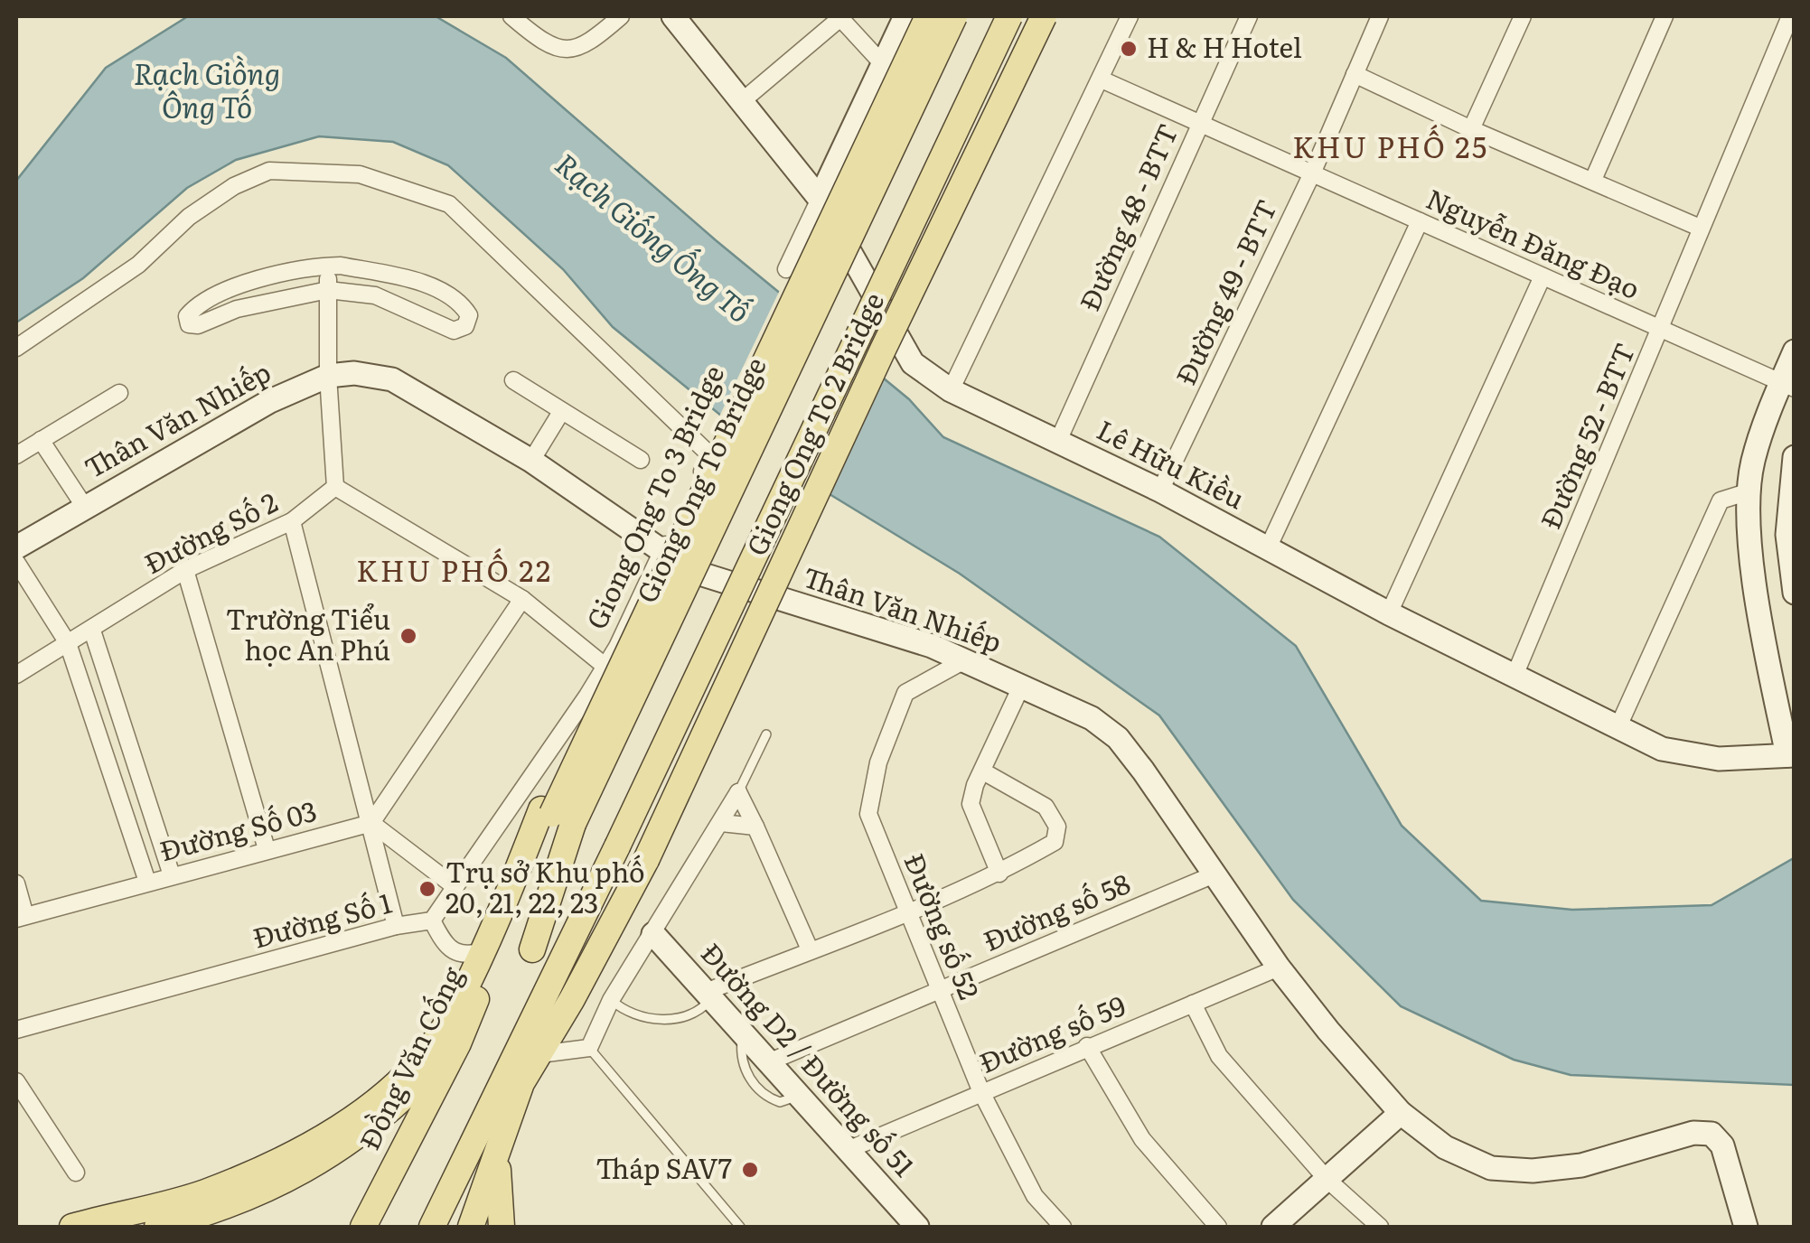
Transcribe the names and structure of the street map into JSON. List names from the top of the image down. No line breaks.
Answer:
{"streets":{"main road":["Giong Ong To 2 Bridge","Giong Ong To Bridge","Giong Ong To 3 Bridge","Đồng Văn Cống"],"street":["Đường 48 - BTT","Nguyễn Đăng Đạo","Đường 49 - BTT","Thân Văn Nhiếp","Đường 52 - BTT","Lê Hữu Kiều","Đường Số 2","Đường Số 03","Đường số 58","Đường Số 1","Đường số 52","Đường số 59","Đường D2 / Đường số 51"]},"crossings":[["Đường 48 - BTT","Nguyễn Đăng Đạo"],["Đường 48 - BTT","Lê Hữu Kiều"],["Nguyễn Đăng Đạo","Đường 49 - BTT"],["Nguyễn Đăng Đạo","Đường 52 - BTT"],["Đường 49 - BTT","Lê Hữu Kiều"],["Thân Văn Nhiếp","Đường số 58"],["Thân Văn Nhiếp","Đường Số 1"],["Thân Văn Nhiếp","Đường số 52"],["Thân Văn Nhiếp","Đường số 59"],["Đường 52 - BTT","Lê Hữu Kiều"],["Giong Ong To Bridge","Giong Ong To 3 Bridge"],["Giong Ong To Bridge","Đồng Văn Cống"],["Giong Ong To 3 Bridge","Đồng Văn Cống"],["Đường số 58","Đường số 52"],["Đường số 58","Đường D2 / Đường số 51"],["Đường số 52","Đường số 59"],["Đường số 59","Đường D2 / Đường số 51"]],"districts":["KHU PHỐ 25","KHU PHỐ 22"],"water":["Rạch Giồng Ông Tố","Rạch Giống Ống Tố"],"places":["H & H Hotel","Trường Tiểu học An Phú","Trụ sở Khu phố 20, 21, 22, 23","Tháp SAV7"]}
